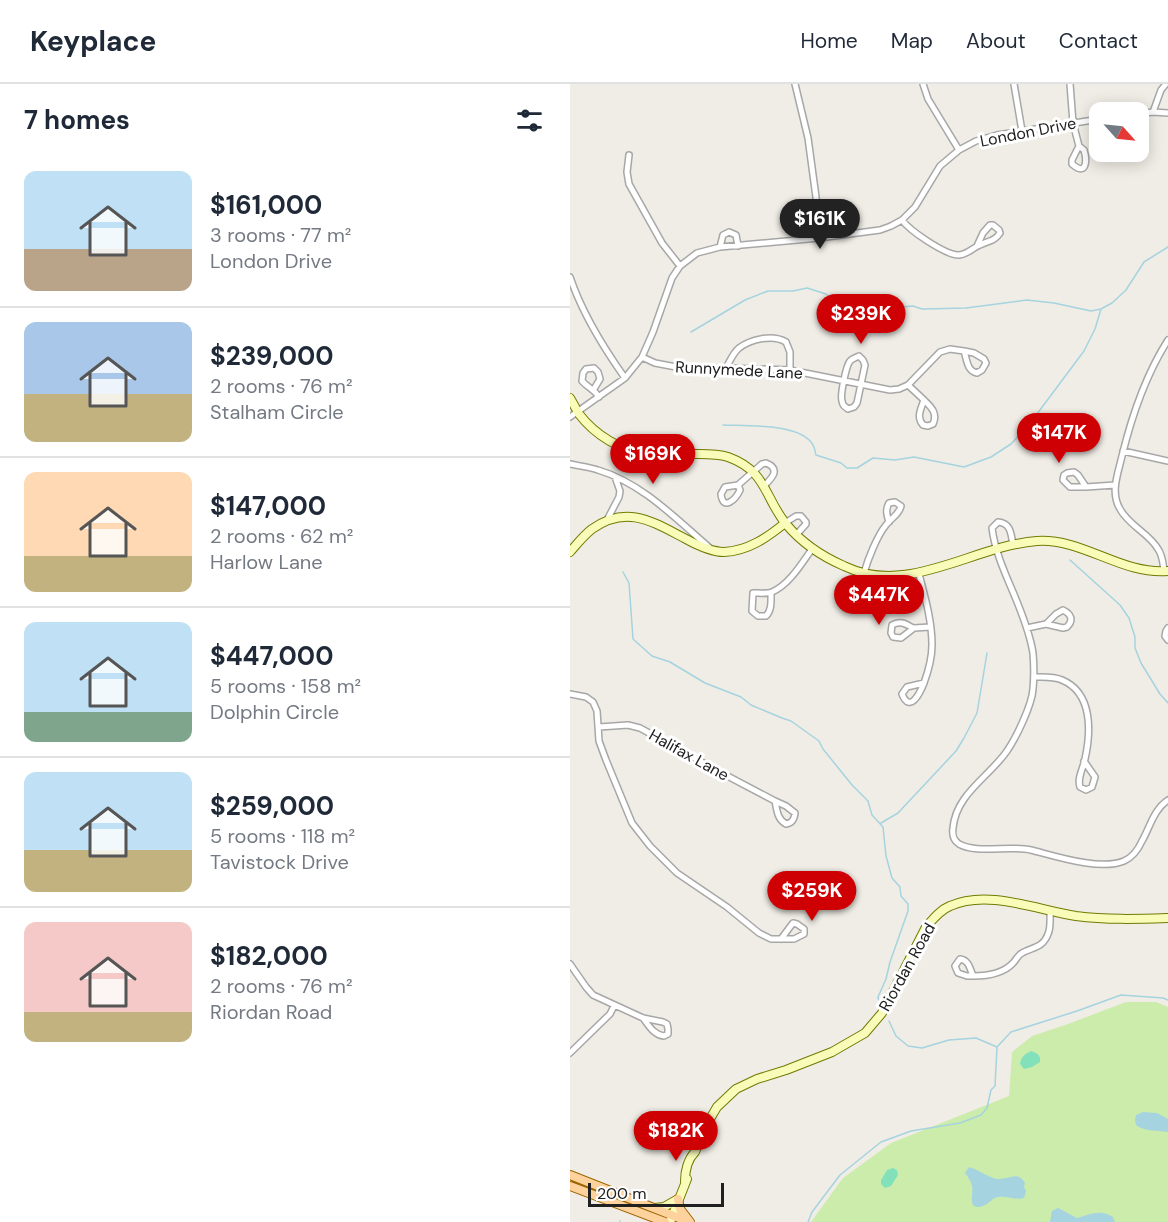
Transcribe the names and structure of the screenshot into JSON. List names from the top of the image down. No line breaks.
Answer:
{"streets":{"street":["London Drive","Runnymede Lane","Halifax Lane","Riordan Road"]},"scale_bar":"200 m","north":"bottom right","page":{"header":"Keyplace","nav":["Home","Map","About","Contact"],"heading":"7 homes","list":[{"name":"$161,000","note":"3 rooms · 77 m² · London Drive"},{"name":"$239,000","note":"2 rooms · 76 m² · Stalham Circle"},{"name":"$147,000","note":"2 rooms · 62 m² · Harlow Lane"},{"name":"$447,000","note":"5 rooms · 158 m² · Dolphin Circle"},{"name":"$259,000","note":"5 rooms · 118 m² · Tavistock Drive"},{"name":"$182,000","note":"2 rooms · 76 m² · Riordan Road"}],"price":["$161K","$239K","$147K","$169K","$447K","$259K","$182K"],"scale":"200 m"}}
